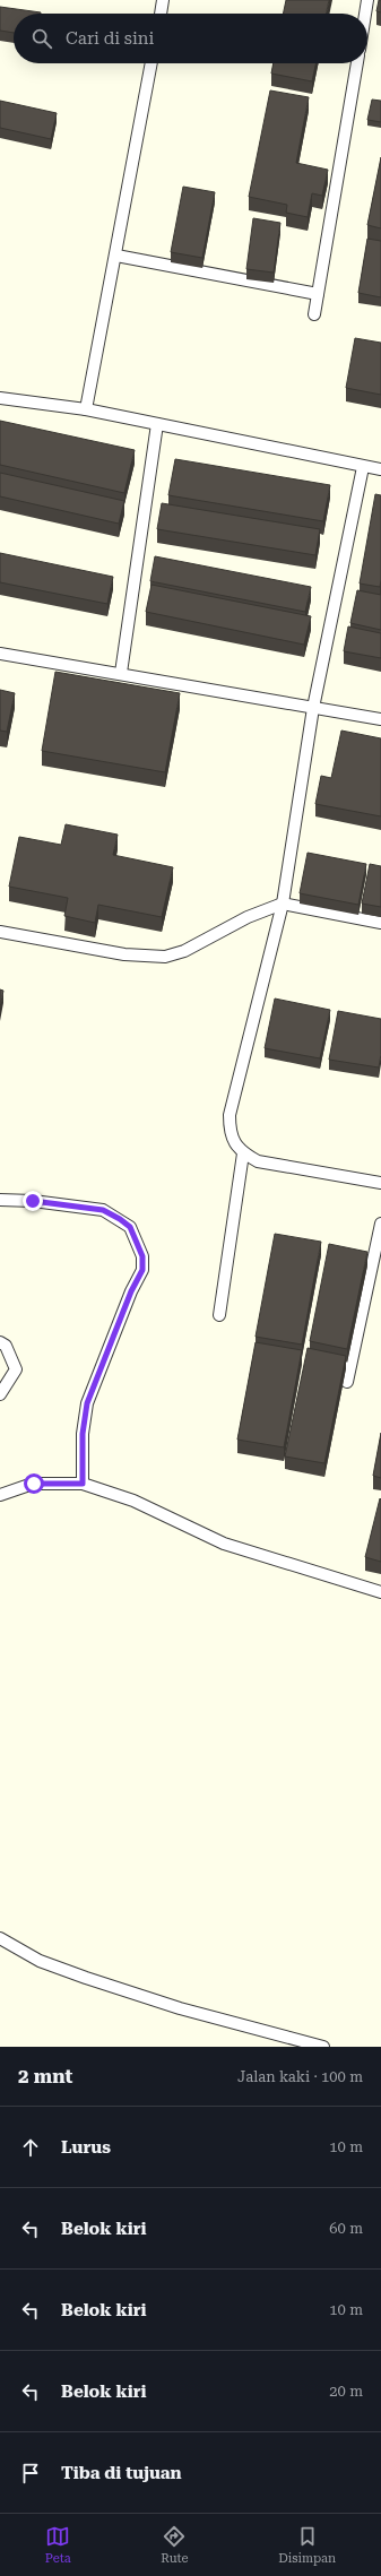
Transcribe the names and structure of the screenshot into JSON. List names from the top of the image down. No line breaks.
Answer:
{"page":{"search":"Cari di sini","heading":["2 mnt","Jalan kaki · 100 m"],"list":[["Lurus","10 m"],["Belok kiri","60 m"],["Belok kiri","10 m"],["Belok kiri","20 m"],"Tiba di tujuan"],"nav":["Peta","Rute","Disimpan"]}}
